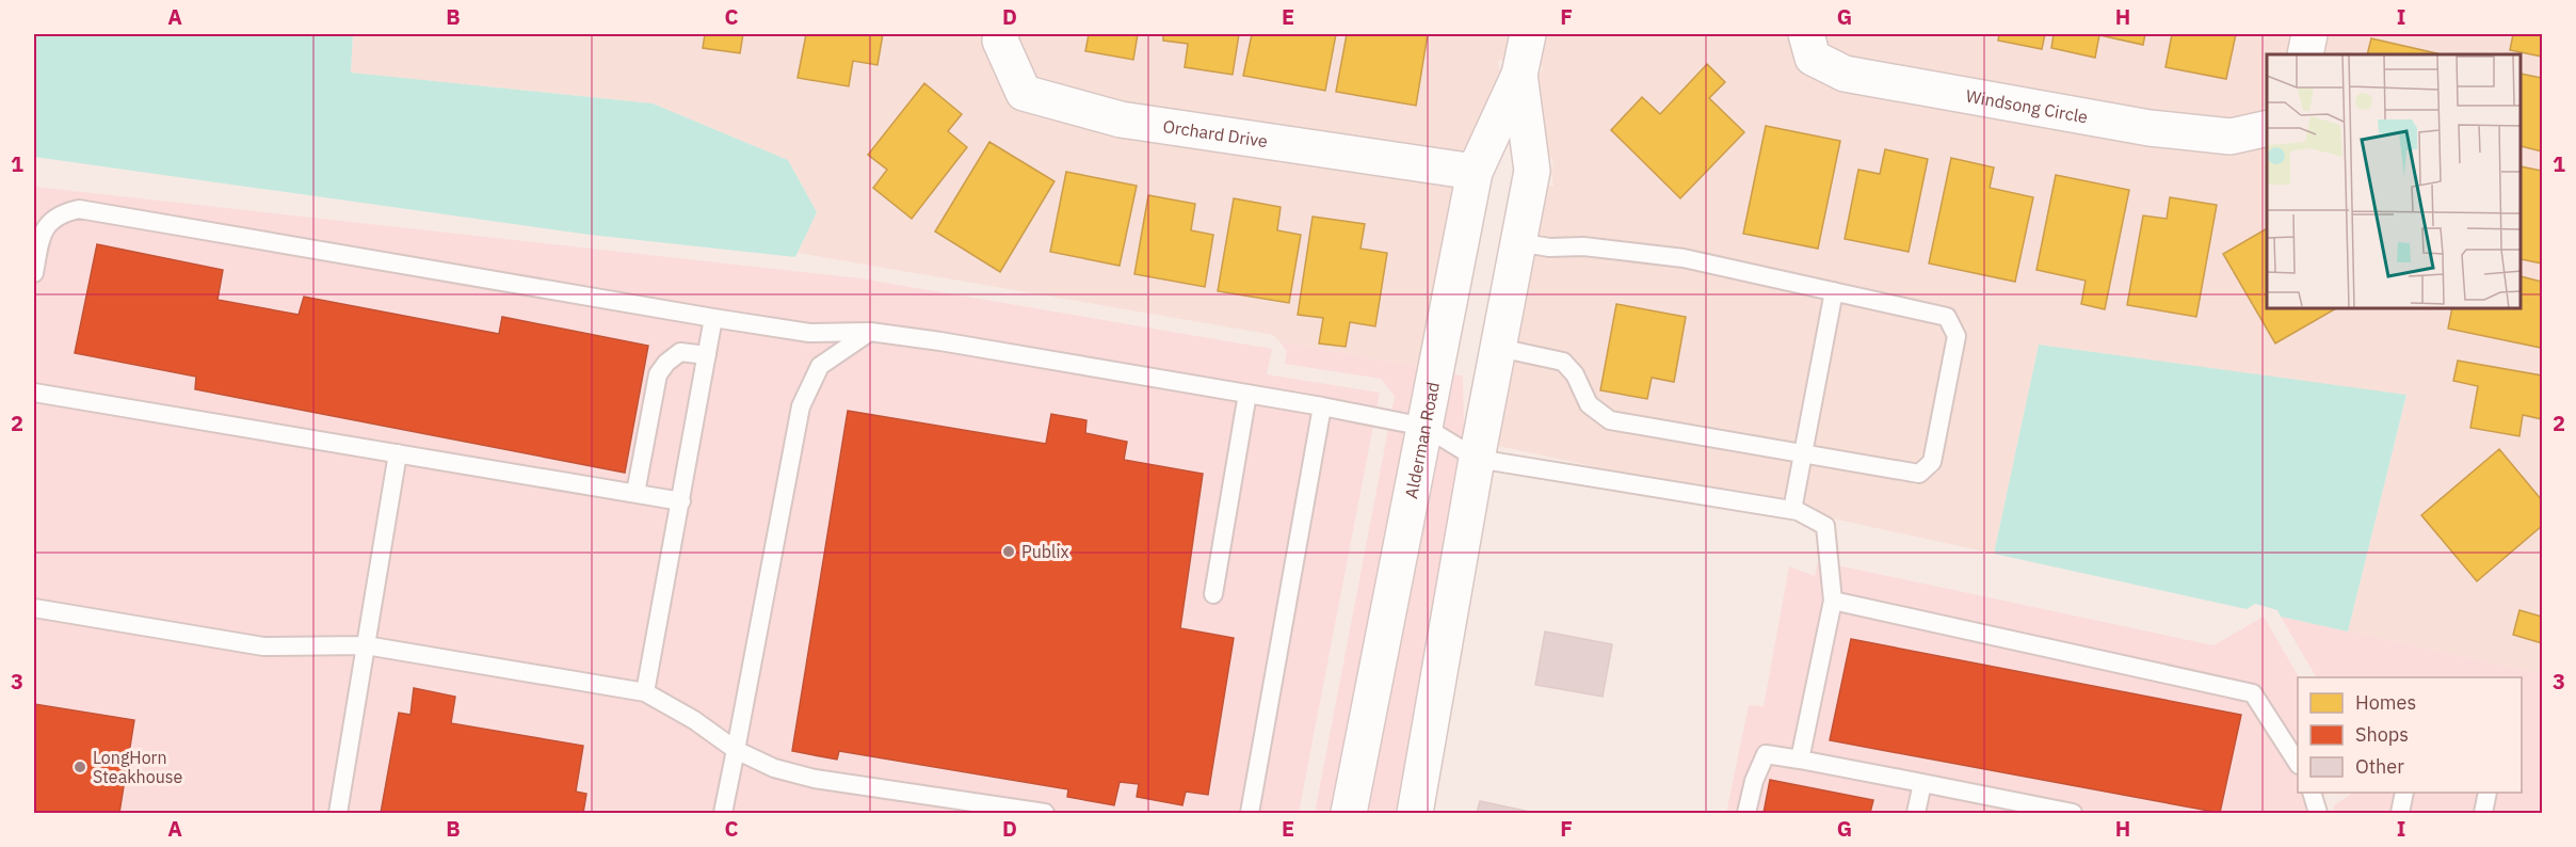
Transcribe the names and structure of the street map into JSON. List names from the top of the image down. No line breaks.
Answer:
{"streets":{"street":["Windsong Circle","Orchard Drive","Alderman Road"]},"crossings":[["Orchard Drive","Alderman Road"]],"places":["Publix","LongHorn Steakhouse"],"legend":["Homes","Shops","Other"],"grid":{"columns":["A","B","C","D","E","F","G","H","I"],"rows":["1","2","3"]}}
